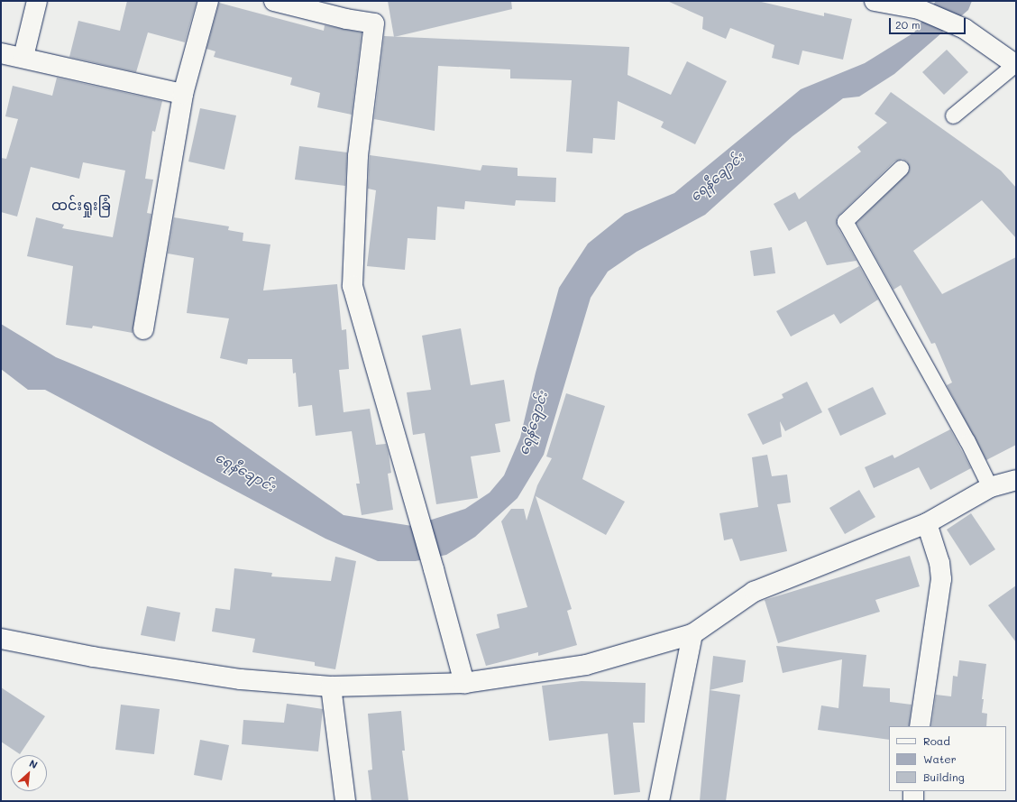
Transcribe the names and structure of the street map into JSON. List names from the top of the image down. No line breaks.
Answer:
{"districts":["ထင်းရှုးခြံ"],"water":["ရေနီချောင်း"],"legend":["Road","Water","Building"],"scale_bar":"20 m","north":"top right"}
